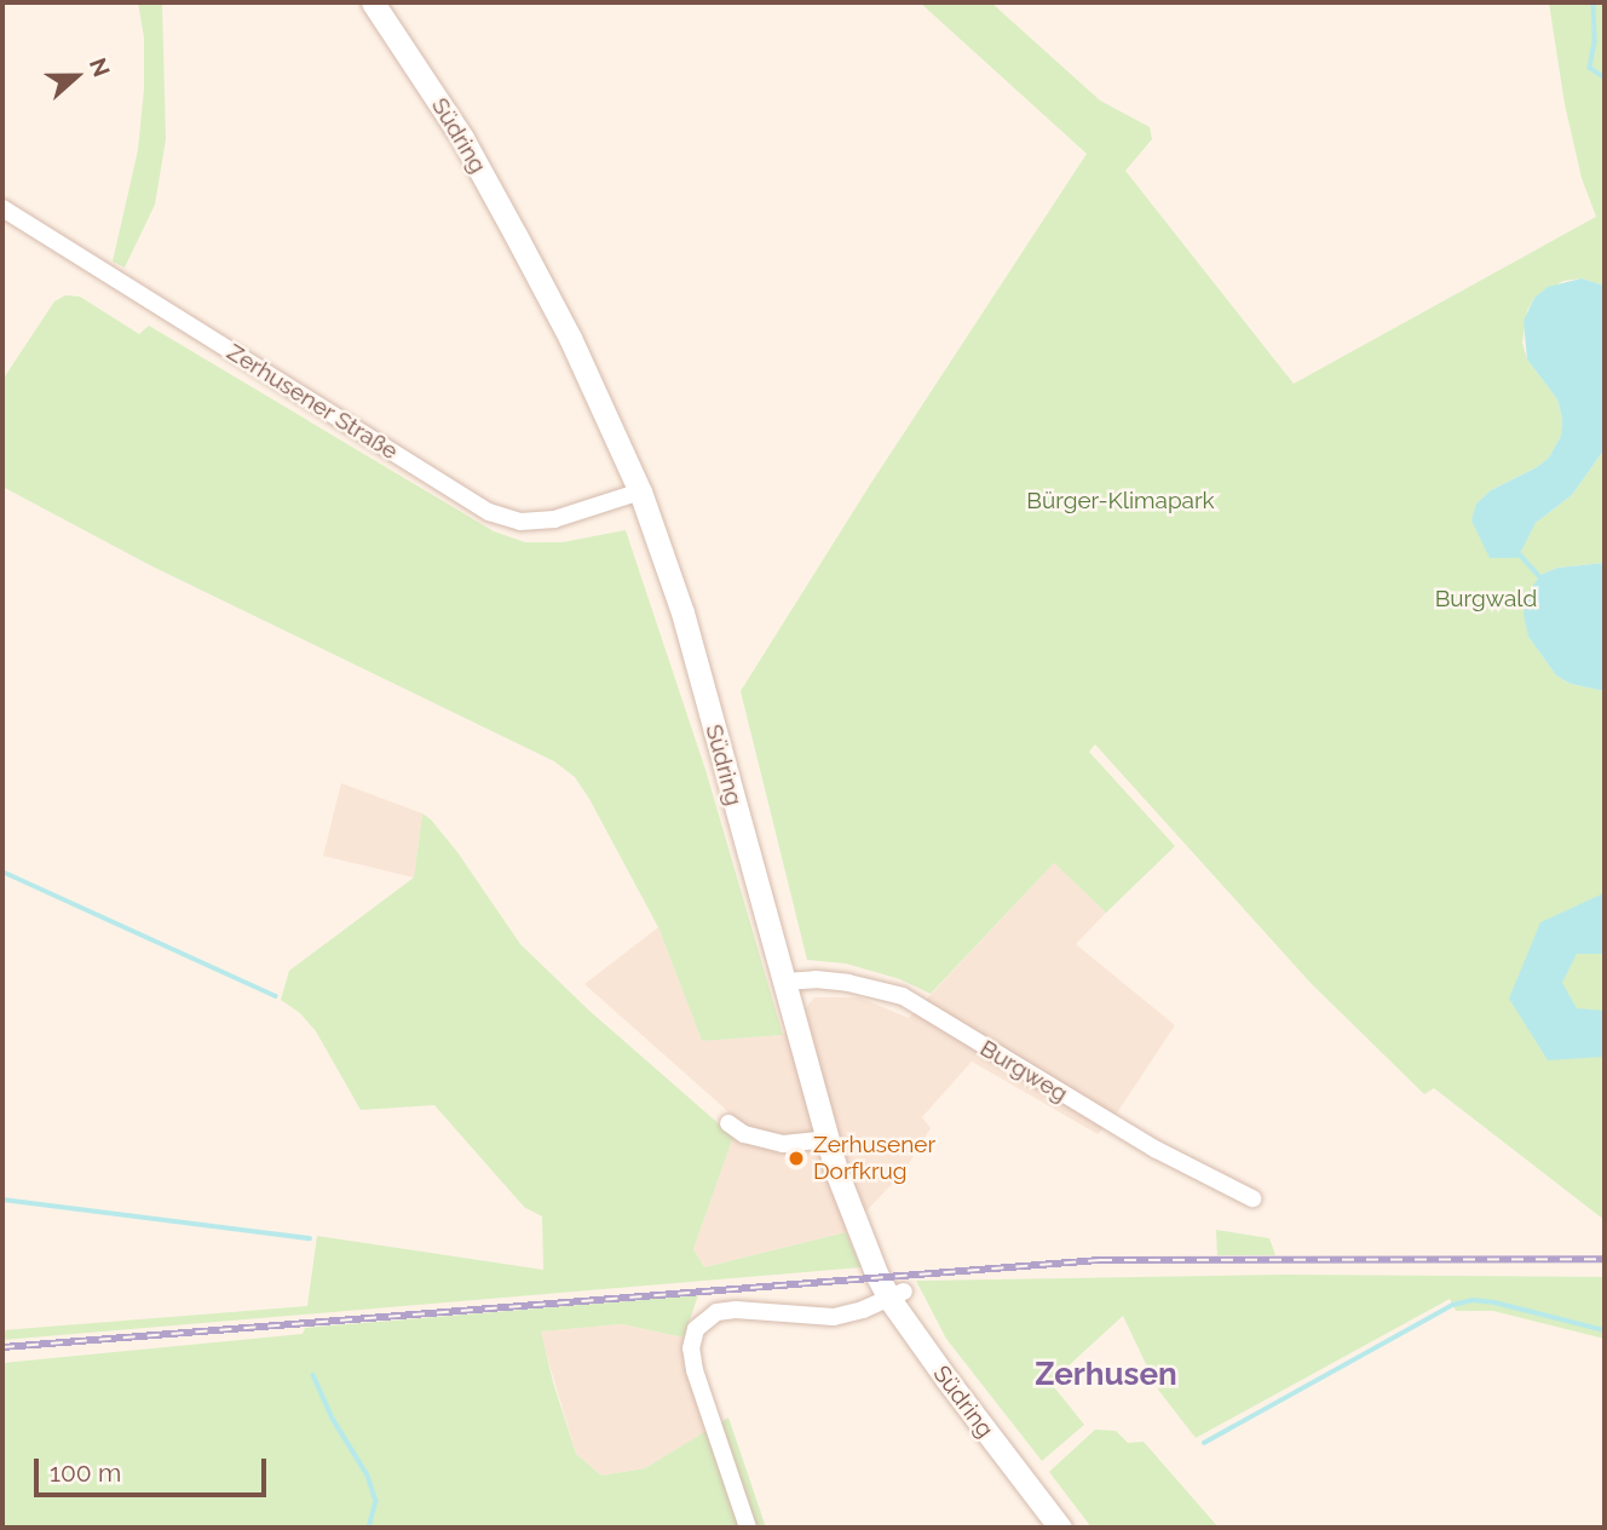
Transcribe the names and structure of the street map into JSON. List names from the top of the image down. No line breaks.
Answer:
{"streets":{"main road":["Südring"],"street":["Zerhusener Straße","Burgweg"]},"crossings":[["Südring","Zerhusener Straße"],["Südring","Burgweg"]],"districts":["Zerhusen"],"parks":["Bürger-Klimapark","Burgwald"],"places":["Zerhusener Dorfkrug"],"scale_bar":"100 m","north":"right"}
